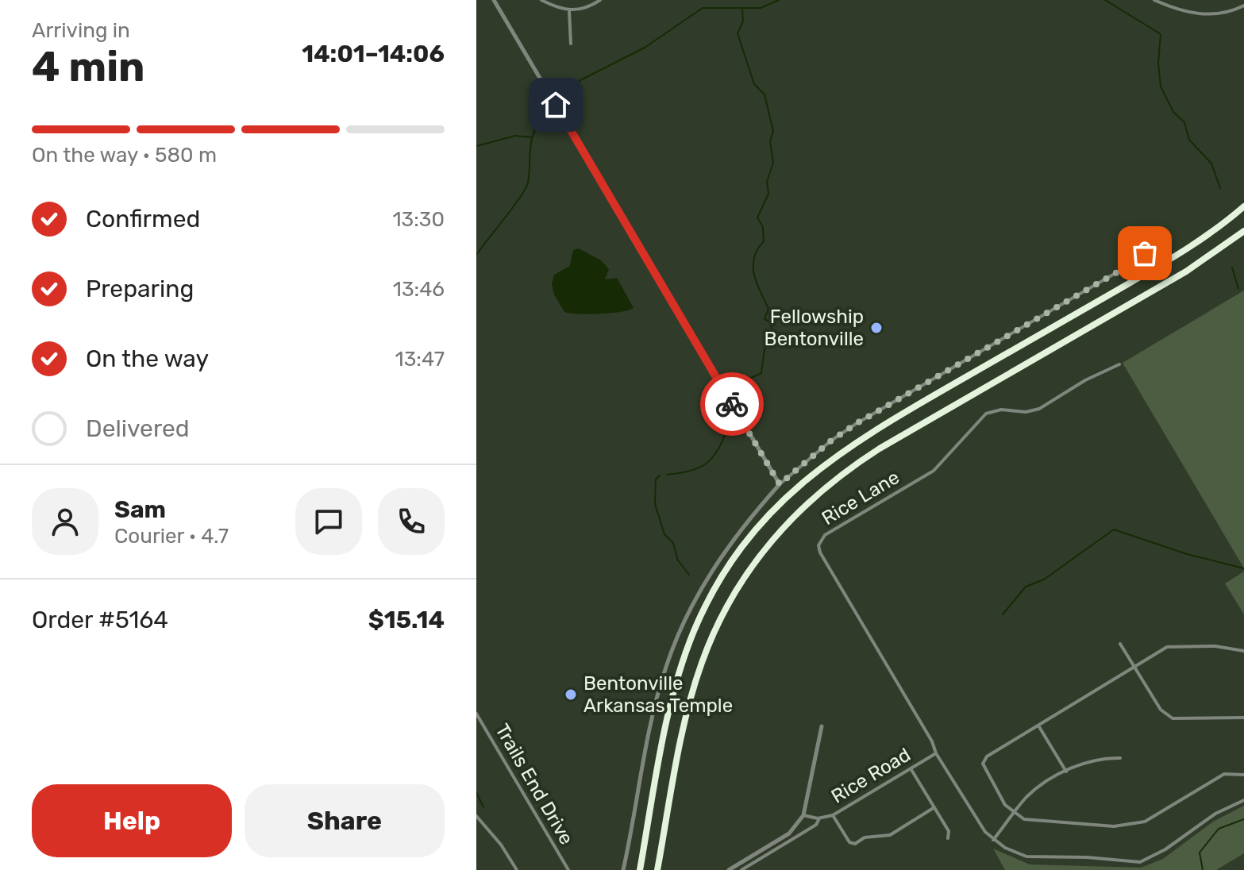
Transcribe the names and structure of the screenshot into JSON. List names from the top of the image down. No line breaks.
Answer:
{"streets":{"street":["Rice Lane","Rice Road","Trails End Drive"]},"crossings":[["Rice Lane","Rice Road"]],"places":["Fellowship Bentonville","Bentonville Arkansas Temple"],"page":{"heading":["4 min","Arriving in","14:01–14:06"],"panel":["Sam","Courier · 4.7","Order #5164","$15.14"],"bar":"On the way · 580 m","list":[["Confirmed","13:30"],["Preparing","13:46"],["On the way","13:47"],"Delivered"],"buttons":["Help","Share"]}}
